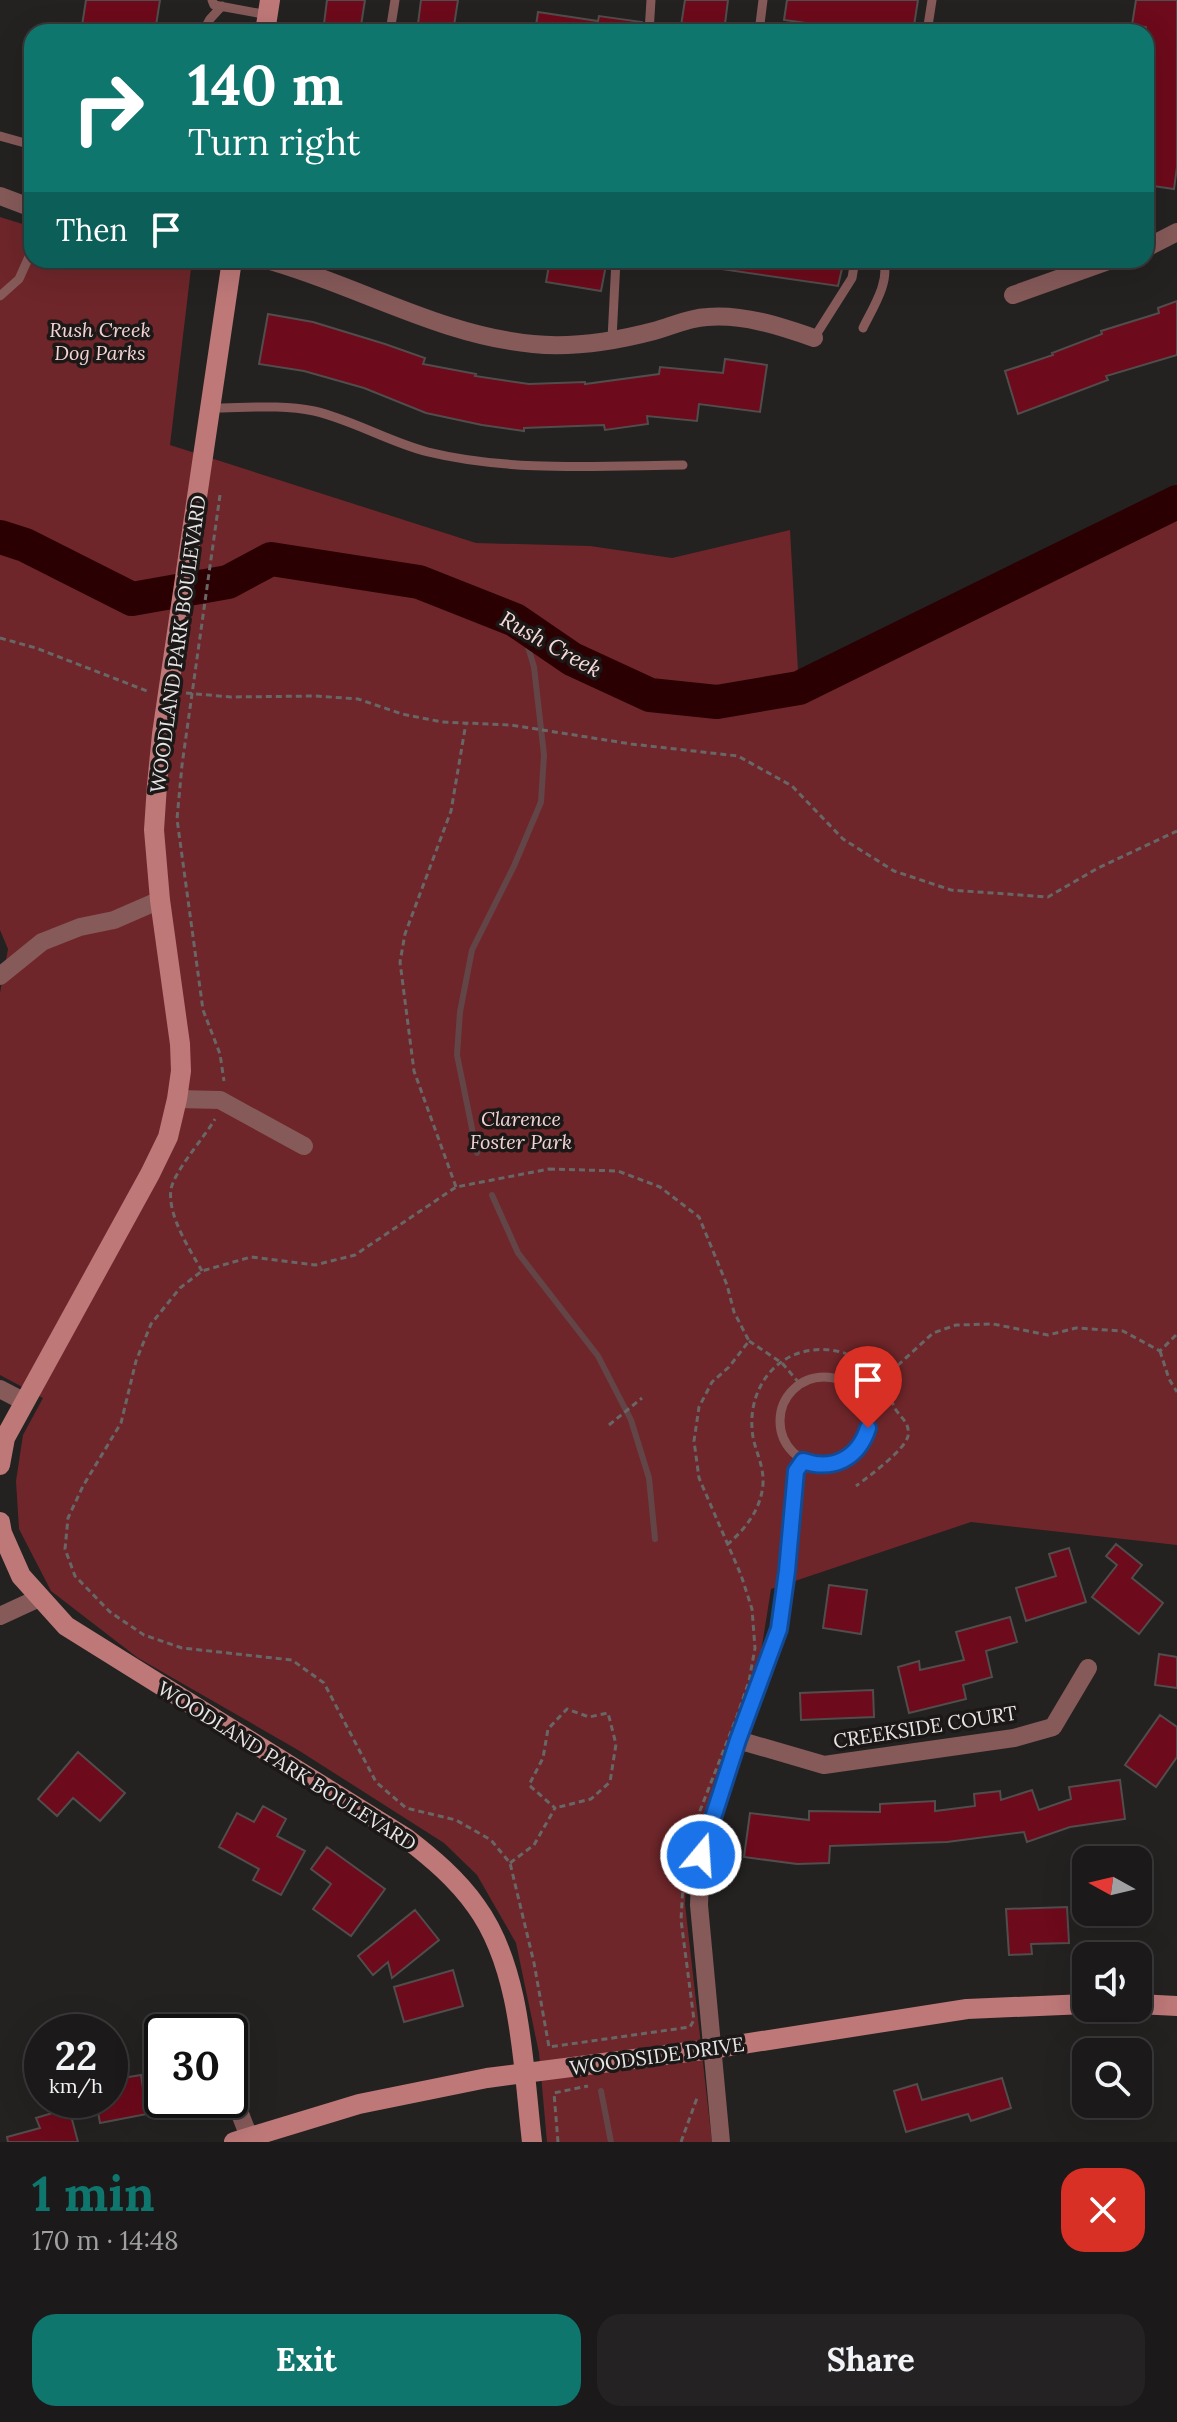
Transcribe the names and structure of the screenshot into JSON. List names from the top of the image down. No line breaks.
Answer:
{"streets":{"street":["WOODLAND PARK BOULEVARD","CREEKSIDE COURT","WOODSIDE DRIVE"]},"crossings":[["WOODLAND PARK BOULEVARD","WOODSIDE DRIVE"]],"water":["Rush Creek"],"parks":["Rush Creek Dog Parks","Clarence Foster Park"],"north":"left","page":{"turn":["140 m","Turn right"],"then":"Then","speed":"22 km/h","limit":"30","heading":["1 min","170 m · 14:48"],"buttons":["Exit","Share"]}}
